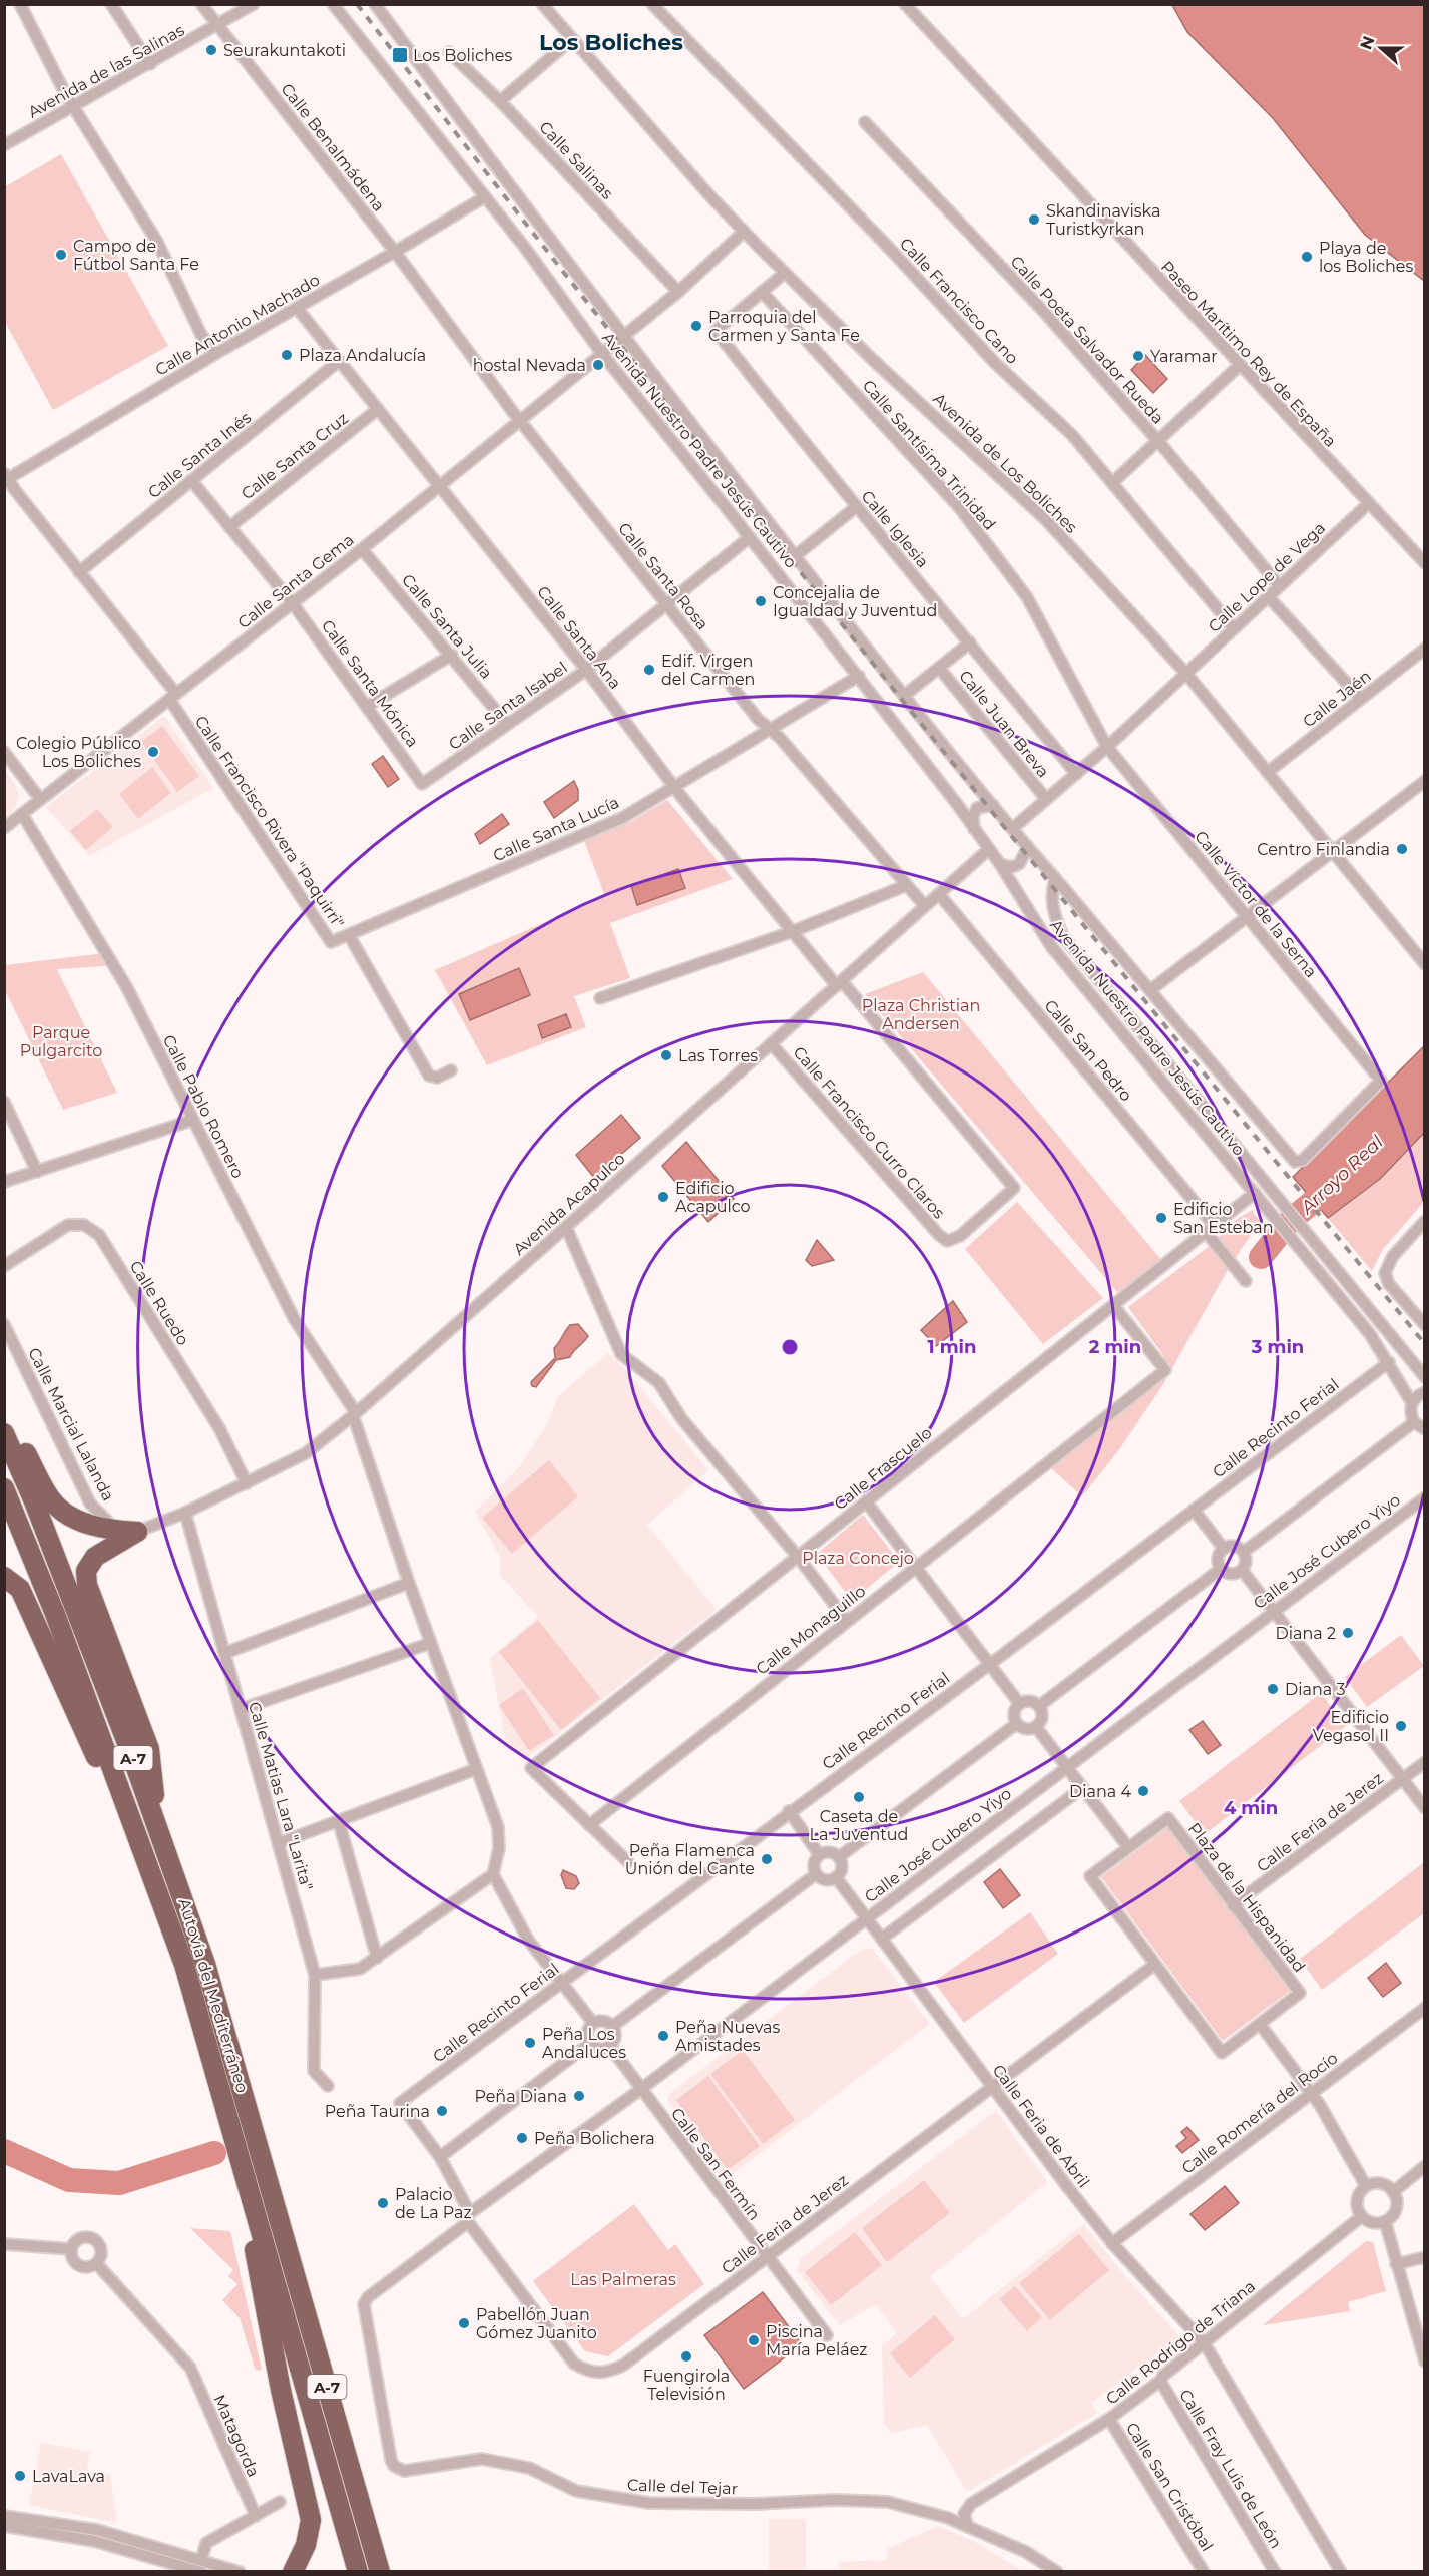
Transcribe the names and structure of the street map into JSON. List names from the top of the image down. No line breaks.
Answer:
{"streets":{"highway":["A-7","Autovía del Mediterráneo"],"street":["Avenida de las Salinas","Calle Benalmádena","Calle Salinas","Calle Francisco Cano","Calle Antonio Machado","Calle Poeta Salvador Rueda","Paseo Marítimo Rey de España","Avenida Nuestro Padre Jesús Cautivo","Calle Santa Inés","Calle Santísima Trinidad","Calle Santa Cruz","Avenida de Los Boliches","Calle Iglesia","Calle Santa Rosa","Calle Lope de Vega","Calle Santa Gema","Calle Santa Julia","Calle Santa Ana","Calle Santa Mónica","Calle Jaén","Calle Santa Isabel","Calle Juan Breva","Calle Francisco Rivera \"Paquirri\"","Calle Santa Lucía","Calle Víctor de la Serna","Calle San Pedro","Calle Pablo Romero","Calle Francisco Curro Claros","Avenida Acapulco","Calle Ruedo","Calle Marcial Lalanda","Calle Recinto Ferial","Calle Frascuelo","Calle José Cubero Yiyo","Calle Monaguillo","Calle Matias Lara \"Larita\"","Calle Feria de Jerez","Plaza de la Hispanidad","Calle Romería del Rocío","Calle Feria de Abril","Calle San Fermín","Calle Rodrigo de Triana","Matagorda","Calle Fray Luis de León","Calle del Tejar","Calle San Cristóbal"]},"crossings":[["Avenida de las Salinas","Calle Benalmádena"],["Calle Benalmádena","Calle Antonio Machado"],["Calle Benalmádena","Calle Santa Rosa"],["Calle Salinas","Calle Santa Gema"],["Calle Francisco Cano","Calle Lope de Vega"],["Calle Antonio Machado","Avenida Nuestro Padre Jesús Cautivo"],["Calle Antonio Machado","Calle Santa Rosa"],["Calle Antonio Machado","Calle Santa Ana"],["Calle Antonio Machado","Calle Francisco Rivera \"Paquirri\""],["Calle Poeta Salvador Rueda","Calle Lope de Vega"],["Paseo Marítimo Rey de España","Calle Lope de Vega"],["Avenida Nuestro Padre Jesús Cautivo","Calle Lope de Vega"],["Avenida Nuestro Padre Jesús Cautivo","Calle Santa Gema"],["Avenida Nuestro Padre Jesús Cautivo","Calle Santa Isabel"],["Avenida Nuestro Padre Jesús Cautivo","Calle Santa Lucía"],["Avenida Nuestro Padre Jesús Cautivo","Calle Víctor de la Serna"],["Avenida Nuestro Padre Jesús Cautivo","Avenida Acapulco"],["Avenida Nuestro Padre Jesús Cautivo","Calle Recinto Ferial"],["Avenida Nuestro Padre Jesús Cautivo","Calle Frascuelo"],["Calle Santa Inés","Calle Santa Ana"],["Calle Santa Inés","Calle Santa Mónica"],["Calle Santa Inés","Calle Francisco Rivera \"Paquirri\""],["Calle Santísima Trinidad","Calle Iglesia"],["Calle Santísima Trinidad","Calle Lope de Vega"],["Calle Santísima Trinidad","Calle Víctor de la Serna"],["Calle Santa Cruz","Calle Santa Ana"],["Calle Santa Cruz","Calle Santa Mónica"],["Avenida de Los Boliches","Calle Lope de Vega"],["Avenida de Los Boliches","Calle Santa Gema"],["Avenida de Los Boliches","Calle Jaén"],["Calle Iglesia","Calle Lope de Vega"],["Calle Santa Rosa","Calle Santa Gema"],["Calle Santa Rosa","Calle Santa Isabel"],["Calle Santa Rosa","Calle Santa Lucía"],["Calle Santa Rosa","Avenida Acapulco"],["Calle Lope de Vega","Calle Juan Breva"],["Calle Lope de Vega","Calle Víctor de la Serna"],["Calle Santa Gema","Calle Santa Julia"],["Calle Santa Gema","Calle Santa Ana"],["Calle Santa Gema","Calle Santa Mónica"],["Calle Santa Gema","Calle Francisco Rivera \"Paquirri\""],["Calle Santa Gema","Calle Pablo Romero"],["Calle Santa Julia","Calle Santa Isabel"],["Calle Santa Ana","Calle Santa Isabel"],["Calle Santa Ana","Calle Santa Lucía"],["Calle Santa Ana","Calle Francisco Curro Claros"],["Calle Santa Ana","Avenida Acapulco"],["Calle Santa Mónica","Calle Santa Isabel"],["Calle Francisco Rivera \"Paquirri\"","Calle Santa Lucía"],["Calle San Pedro","Avenida Acapulco"],["Calle San Pedro","Calle Frascuelo"],["Calle Pablo Romero","Avenida Acapulco"],["Calle Francisco Curro Claros","Avenida Acapulco"],["Avenida Acapulco","Calle Ruedo"],["Avenida Acapulco","Calle Marcial Lalanda"],["Avenida Acapulco","Calle Matias Lara \"Larita\""],["Calle Recinto Ferial","Calle Feria de Jerez"],["Calle Frascuelo","Calle Monaguillo"],["Calle José Cubero Yiyo","Calle Feria de Jerez"],["Calle José Cubero Yiyo","Calle Feria de Abril"],["Calle José Cubero Yiyo","Calle San Fermín"],["Calle José Cubero Yiyo","Calle del Tejar"],["A-7","Autovía del Mediterráneo"],["Calle Feria de Jerez","Plaza de la Hispanidad"],["Calle Feria de Jerez","Calle Feria de Abril"],["Calle Feria de Jerez","Calle San Fermín"],["Calle Romería del Rocío","Calle Feria de Abril"],["Calle Feria de Abril","Calle Rodrigo de Triana"],["Calle Rodrigo de Triana","Calle Fray Luis de León"],["Calle Rodrigo de Triana","Calle del Tejar"],["Calle Rodrigo de Triana","Calle San Cristóbal"]],"districts":["Los Boliches"],"water":["Arroyo Real"],"parks":["Plaza Christian Andersen","Parque Pulgarcito","Plaza Concejo","Las Palmeras"],"places":{"other":["Seurakuntakoti","Skandinaviska Turistkyrkan","Campo de Fútbol Santa Fe","Playa de los Boliches","Parroquia del Carmen y Santa Fe","Plaza Andalucía","Yaramar","hostal Nevada","Concejalia de Igualdad y Juventud","Edif. Virgen del Carmen","Colegio Público Los Boliches","Centro Finlandia","Las Torres","Edificio Acapulco","Edificio San Esteban","Diana 2","Diana 3","Edificio Vegasol II","Diana 4","Caseta de La Juventud","Peña Flamenca Unión del Cante","Peña Nuevas Amistades","Peña Los Andaluces","Peña Diana","Peña Taurina","Peña Bolichera","Palacio de La Paz","Pabellón Juan Gómez Juanito","Piscina María Peláez","Fuengirola Televisión","LavaLava"],"transit":["Los Boliches"]},"north":"left","rings":["1 min","2 min","3 min","4 min"]}
